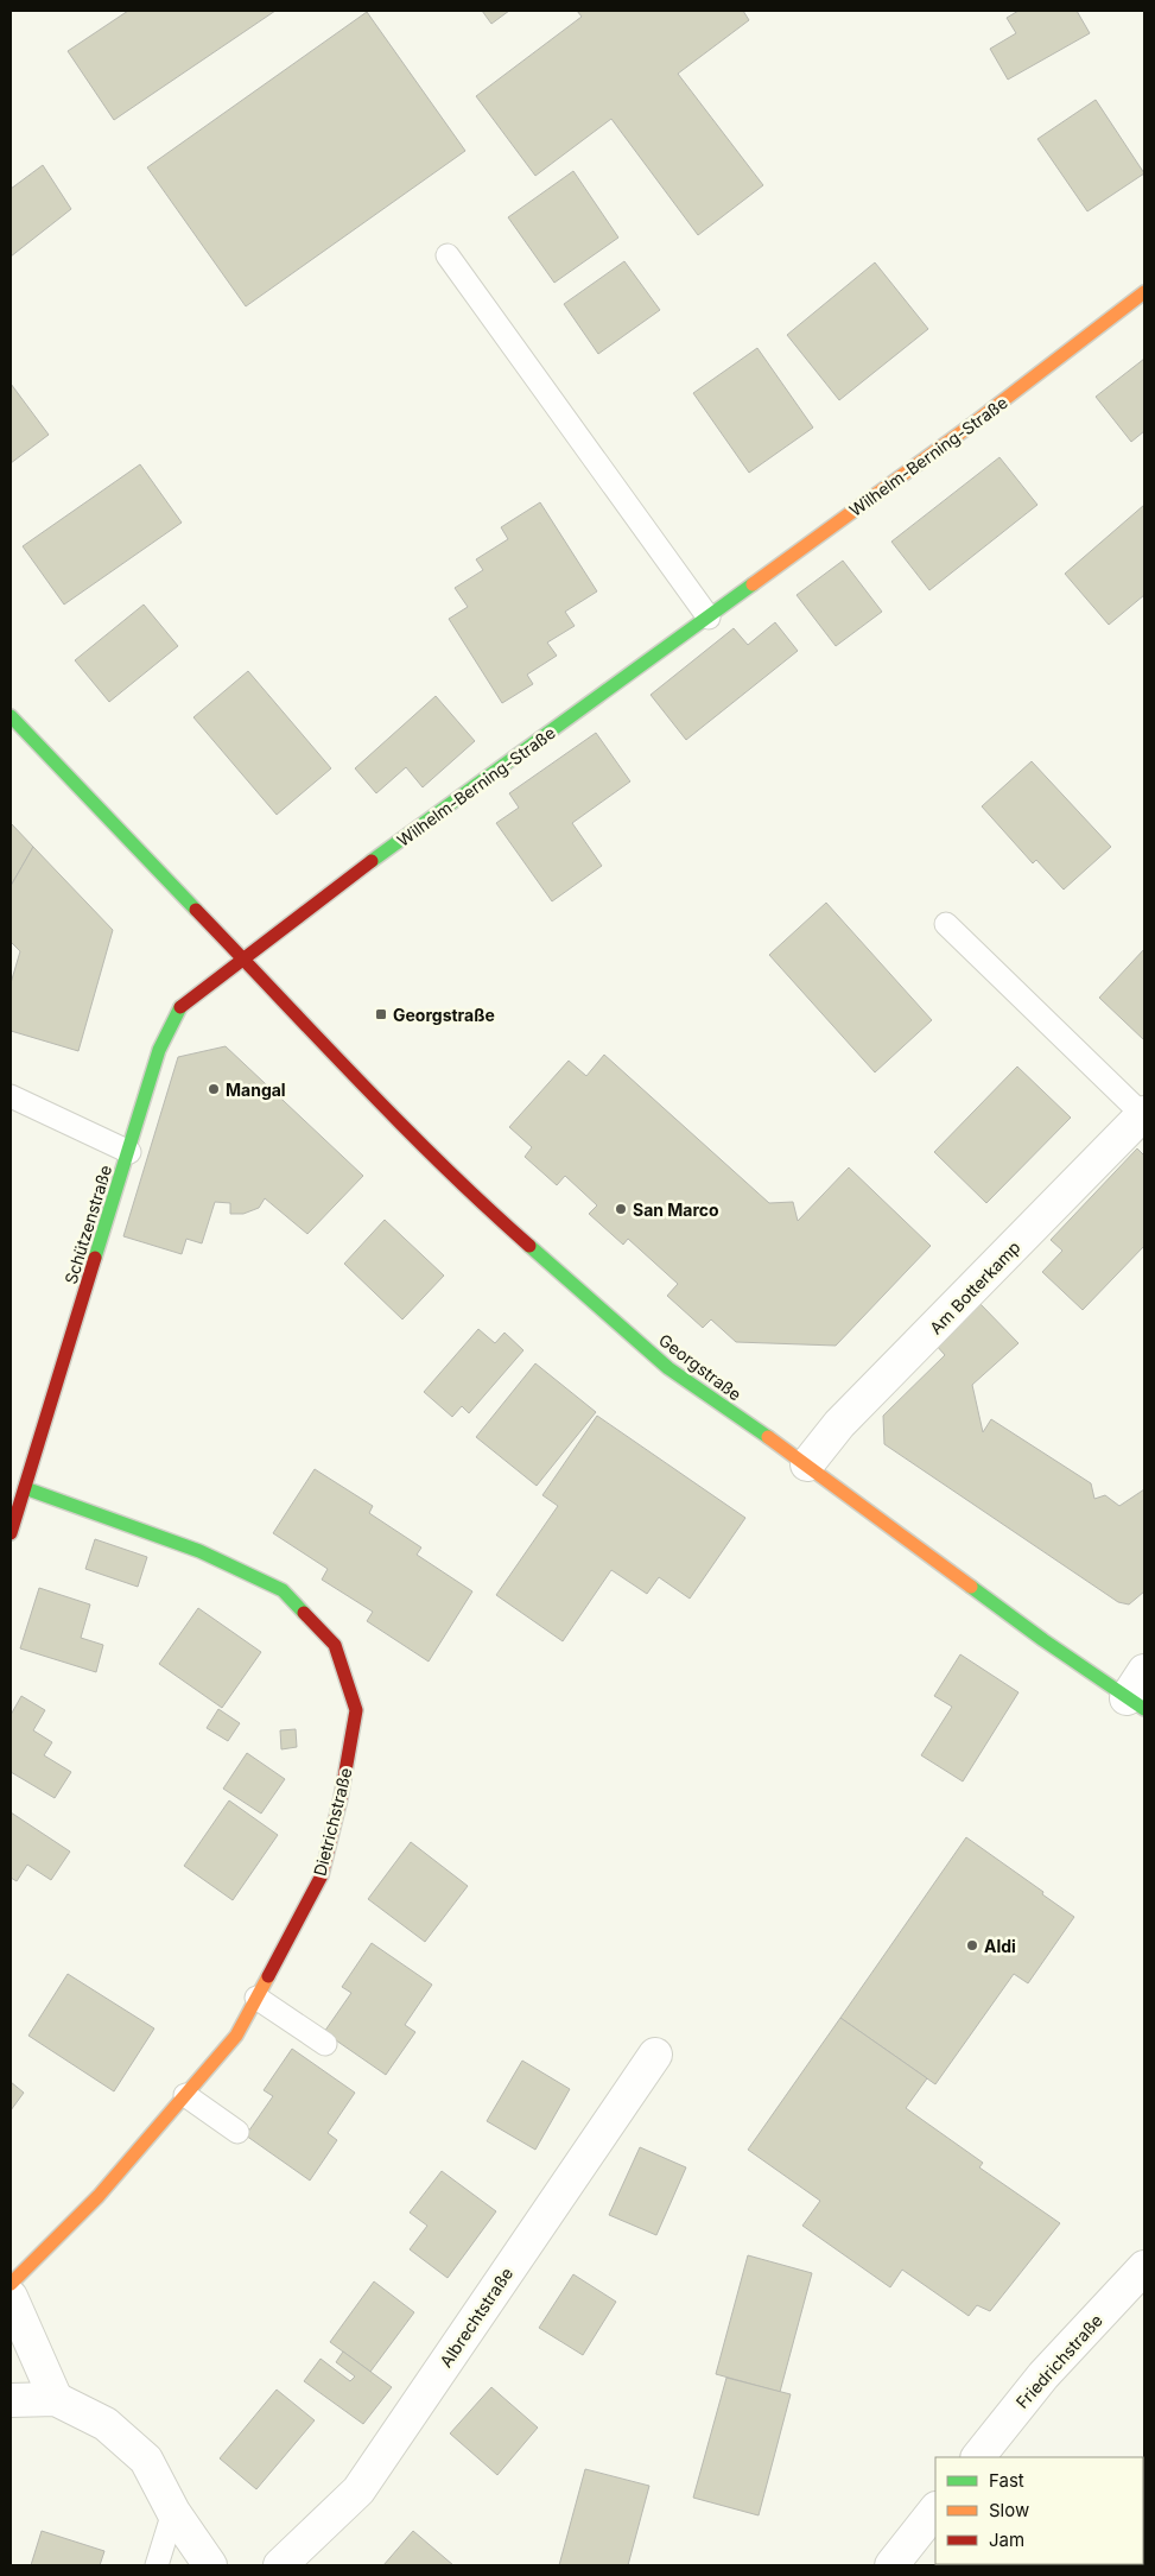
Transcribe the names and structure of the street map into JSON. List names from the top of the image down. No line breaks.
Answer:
{"streets":{"street":["Wilhelm-Berning-Straße","Schützenstraße","Am Botterkamp","Georgstraße","Dietrichstraße","Albrechtstraße","Friedrichstraße"]},"crossings":[["Wilhelm-Berning-Straße","Schützenstraße"],["Wilhelm-Berning-Straße","Georgstraße"],["Schützenstraße","Georgstraße"],["Schützenstraße","Dietrichstraße"],["Am Botterkamp","Georgstraße"]],"places":{"transit":["Georgstraße"],"other":["Mangal","San Marco","Aldi"]},"legend":["Fast","Slow","Jam"]}
